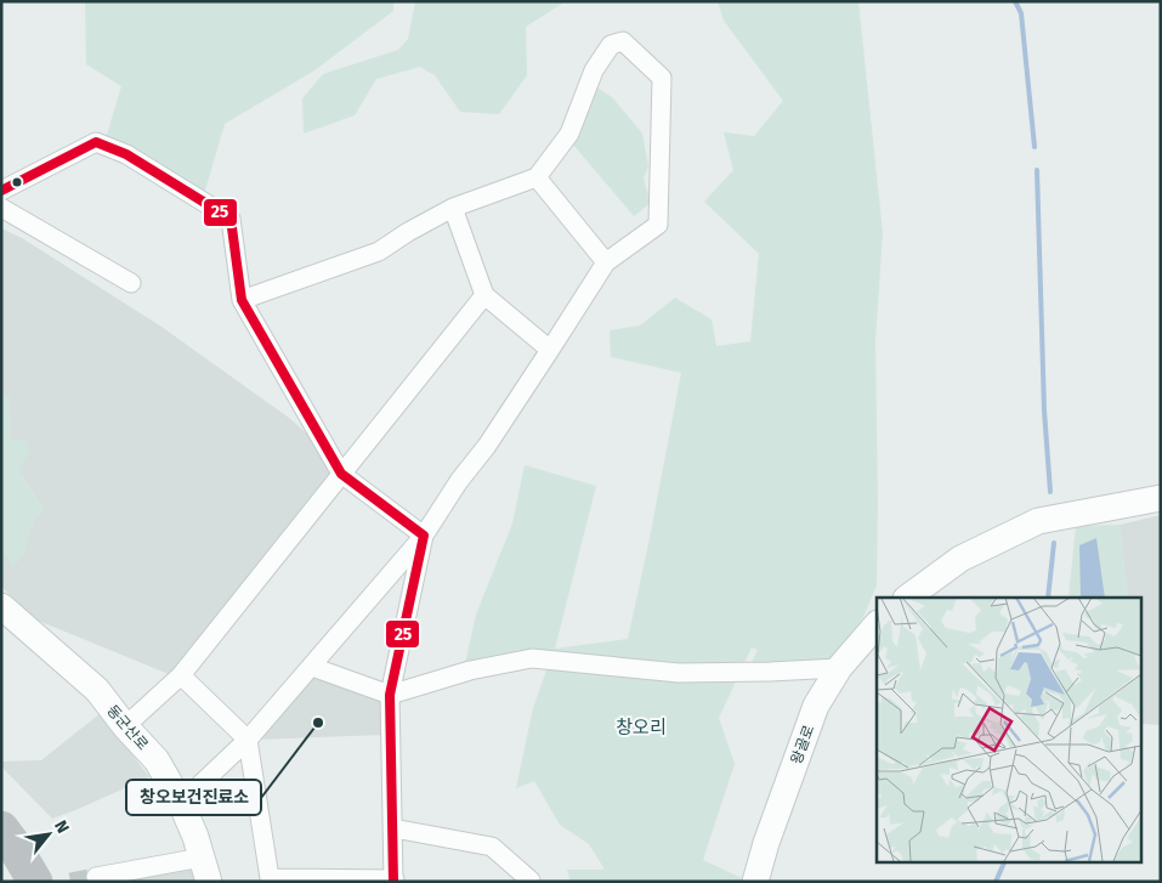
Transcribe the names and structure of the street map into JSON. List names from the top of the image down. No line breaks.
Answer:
{"streets":{"main road":["동군산로","왕골로"]},"districts":["창오리"],"places":["창오보건진료소"],"lines":["transit line 25"],"north":"top right"}
